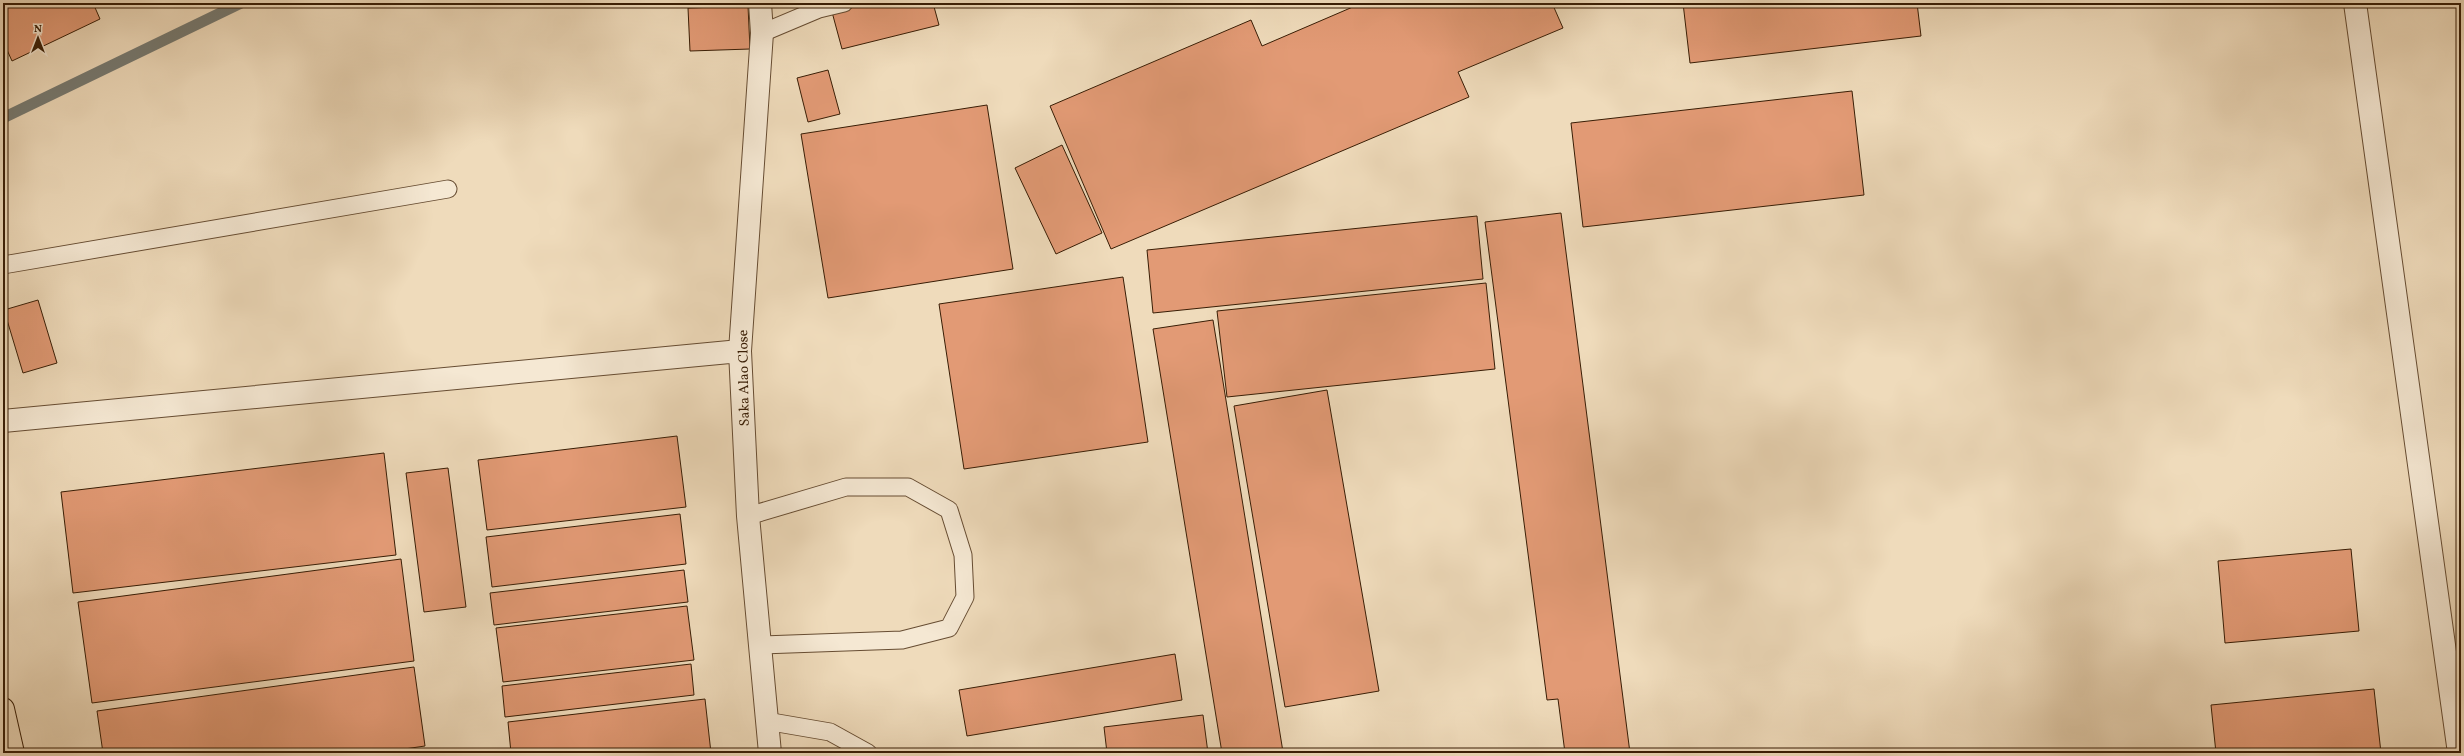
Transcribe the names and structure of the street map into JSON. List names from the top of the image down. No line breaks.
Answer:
{"streets":{"street":["Saka Alao Close"]},"north":"top"}
